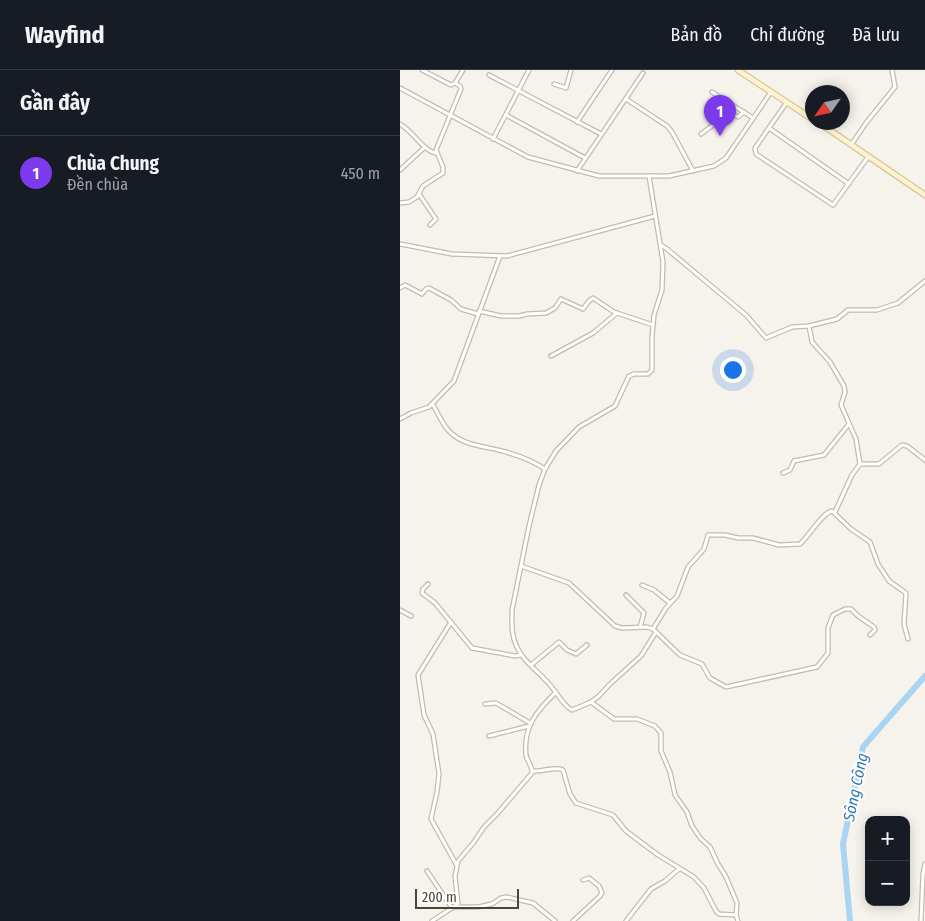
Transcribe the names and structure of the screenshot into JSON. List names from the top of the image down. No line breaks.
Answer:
{"water":["Sông Công"],"scale_bar":"200 m","north":"bottom left","page":{"header":"Wayfind","nav":["Bản đồ","Chỉ đường","Đã lưu"],"heading":"Gần đây","pins":"1","list":[{"mark":"1","name":"Chùa Chung","note":"Đền chùa","value":"450 m"}],"map_buttons":["+","−"],"scale":"200 m"}}
